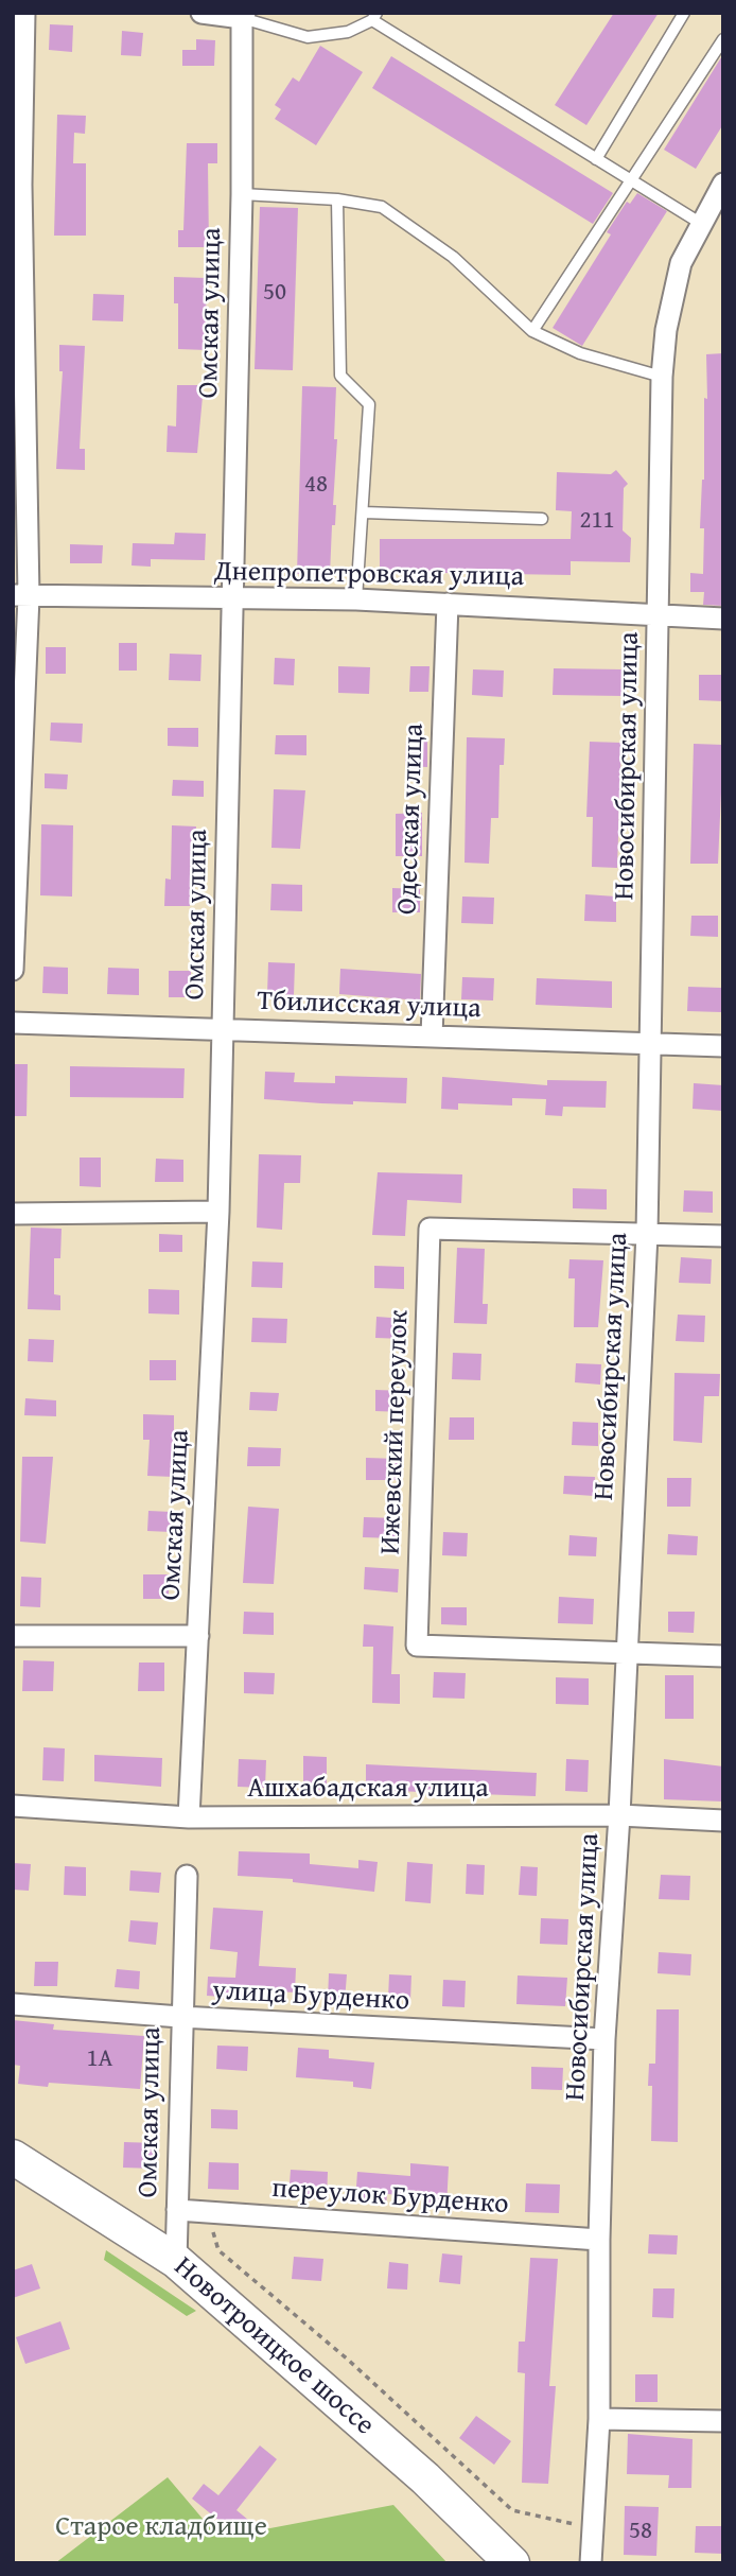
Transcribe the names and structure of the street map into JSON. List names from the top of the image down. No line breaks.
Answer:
{"streets":{"main road":["Новотроицкое шоссе"],"street":["Омская улица","Днепропетровская улица","Новосибирская улица","Одесская улица","Тбилисская улица","Ижевский переулок","Ашхабадская улица","улица Бурденко","переулок Бурденко"]},"crossings":[["Омская улица","Днепропетровская улица"],["Омская улица","Тбилисская улица"],["Омская улица","Ашхабадская улица"],["Омская улица","улица Бурденко"],["Омская улица","переулок Бурденко"],["Омская улица","Новотроицкое шоссе"],["Днепропетровская улица","Новосибирская улица"],["Днепропетровская улица","Одесская улица"],["Новосибирская улица","Тбилисская улица"],["Новосибирская улица","Ижевский переулок"],["Новосибирская улица","Ашхабадская улица"],["Новосибирская улица","улица Бурденко"],["Новосибирская улица","переулок Бурденко"],["Одесская улица","Тбилисская улица"]],"parks":["Старое кладбище"],"house_numbers":["50","48","211","1А","58"]}
